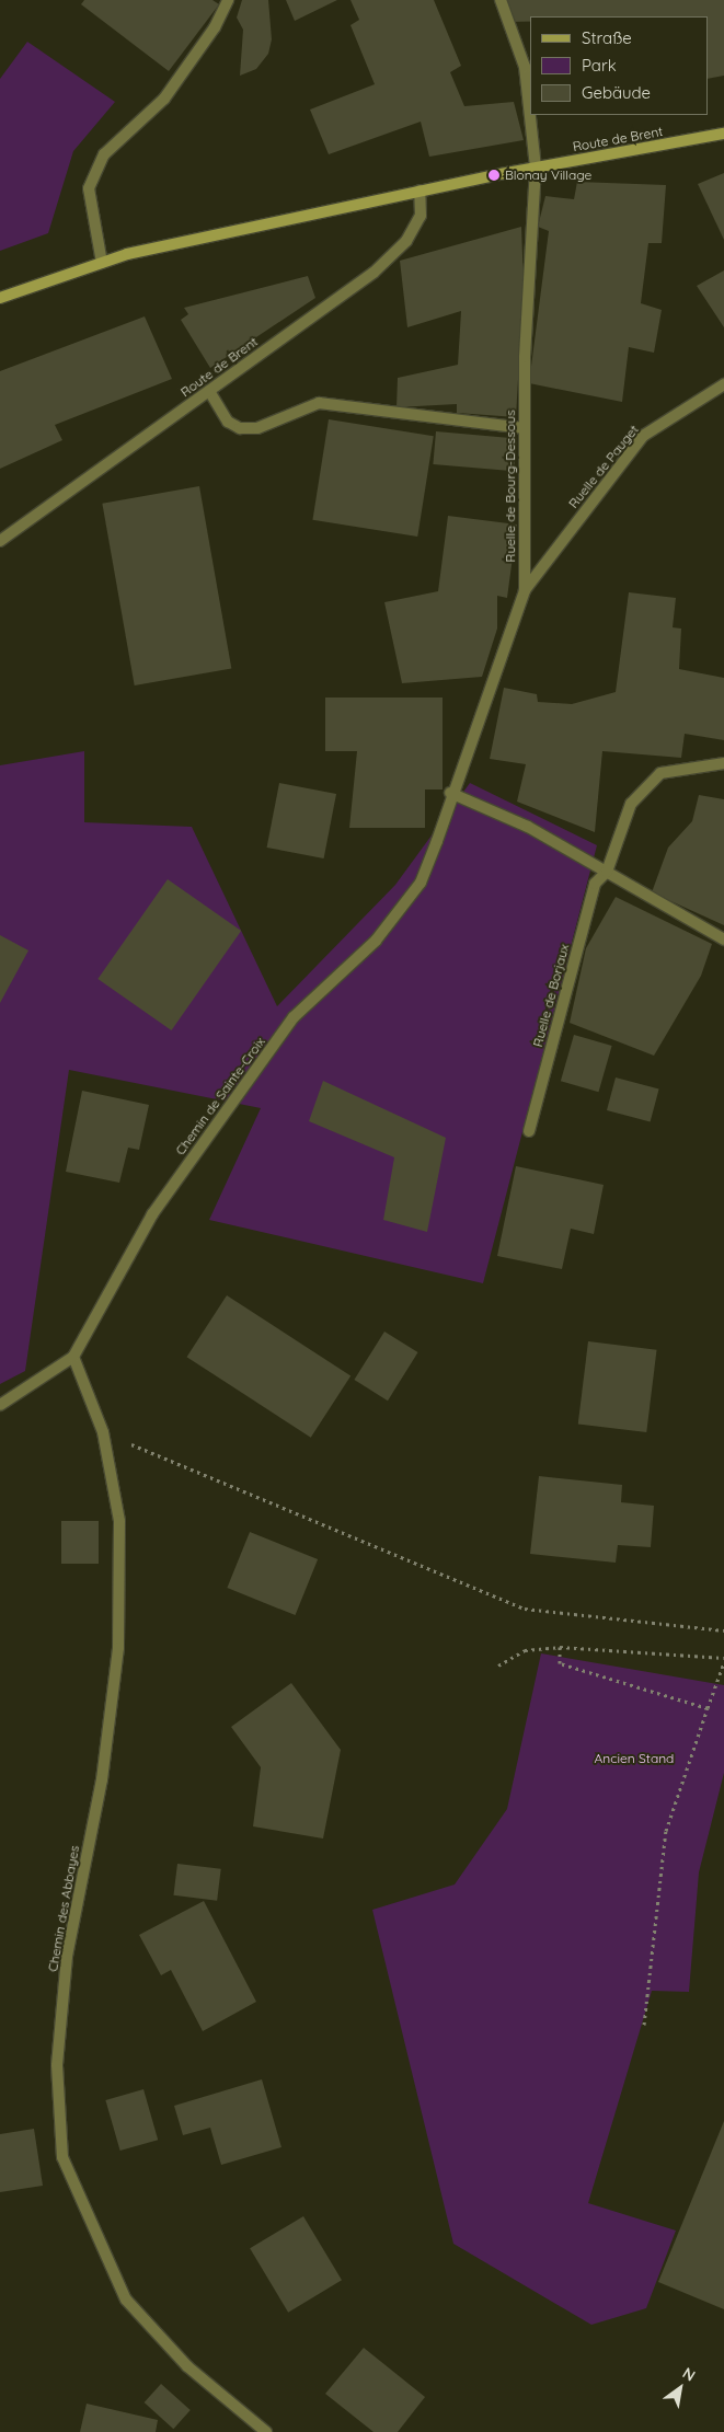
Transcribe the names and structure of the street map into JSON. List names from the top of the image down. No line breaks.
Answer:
{"streets":{"main road":["Route de Brent"],"street":["Ruelle de Pauget","Ruelle de Bourg-Dessous","Ruelle de Borjaux","Chemin de Sainte-Croix","Chemin des Abbayes"]},"crossings":[["Route de Brent","Ruelle de Bourg-Dessous"],["Ruelle de Pauget","Ruelle de Bourg-Dessous"],["Ruelle de Bourg-Dessous","Chemin de Sainte-Croix"],["Chemin de Sainte-Croix","Chemin des Abbayes"]],"parks":["Ancien Stand"],"places":["Blonay Village"],"legend":["Straße","Park","Gebäude"],"north":"top right"}
